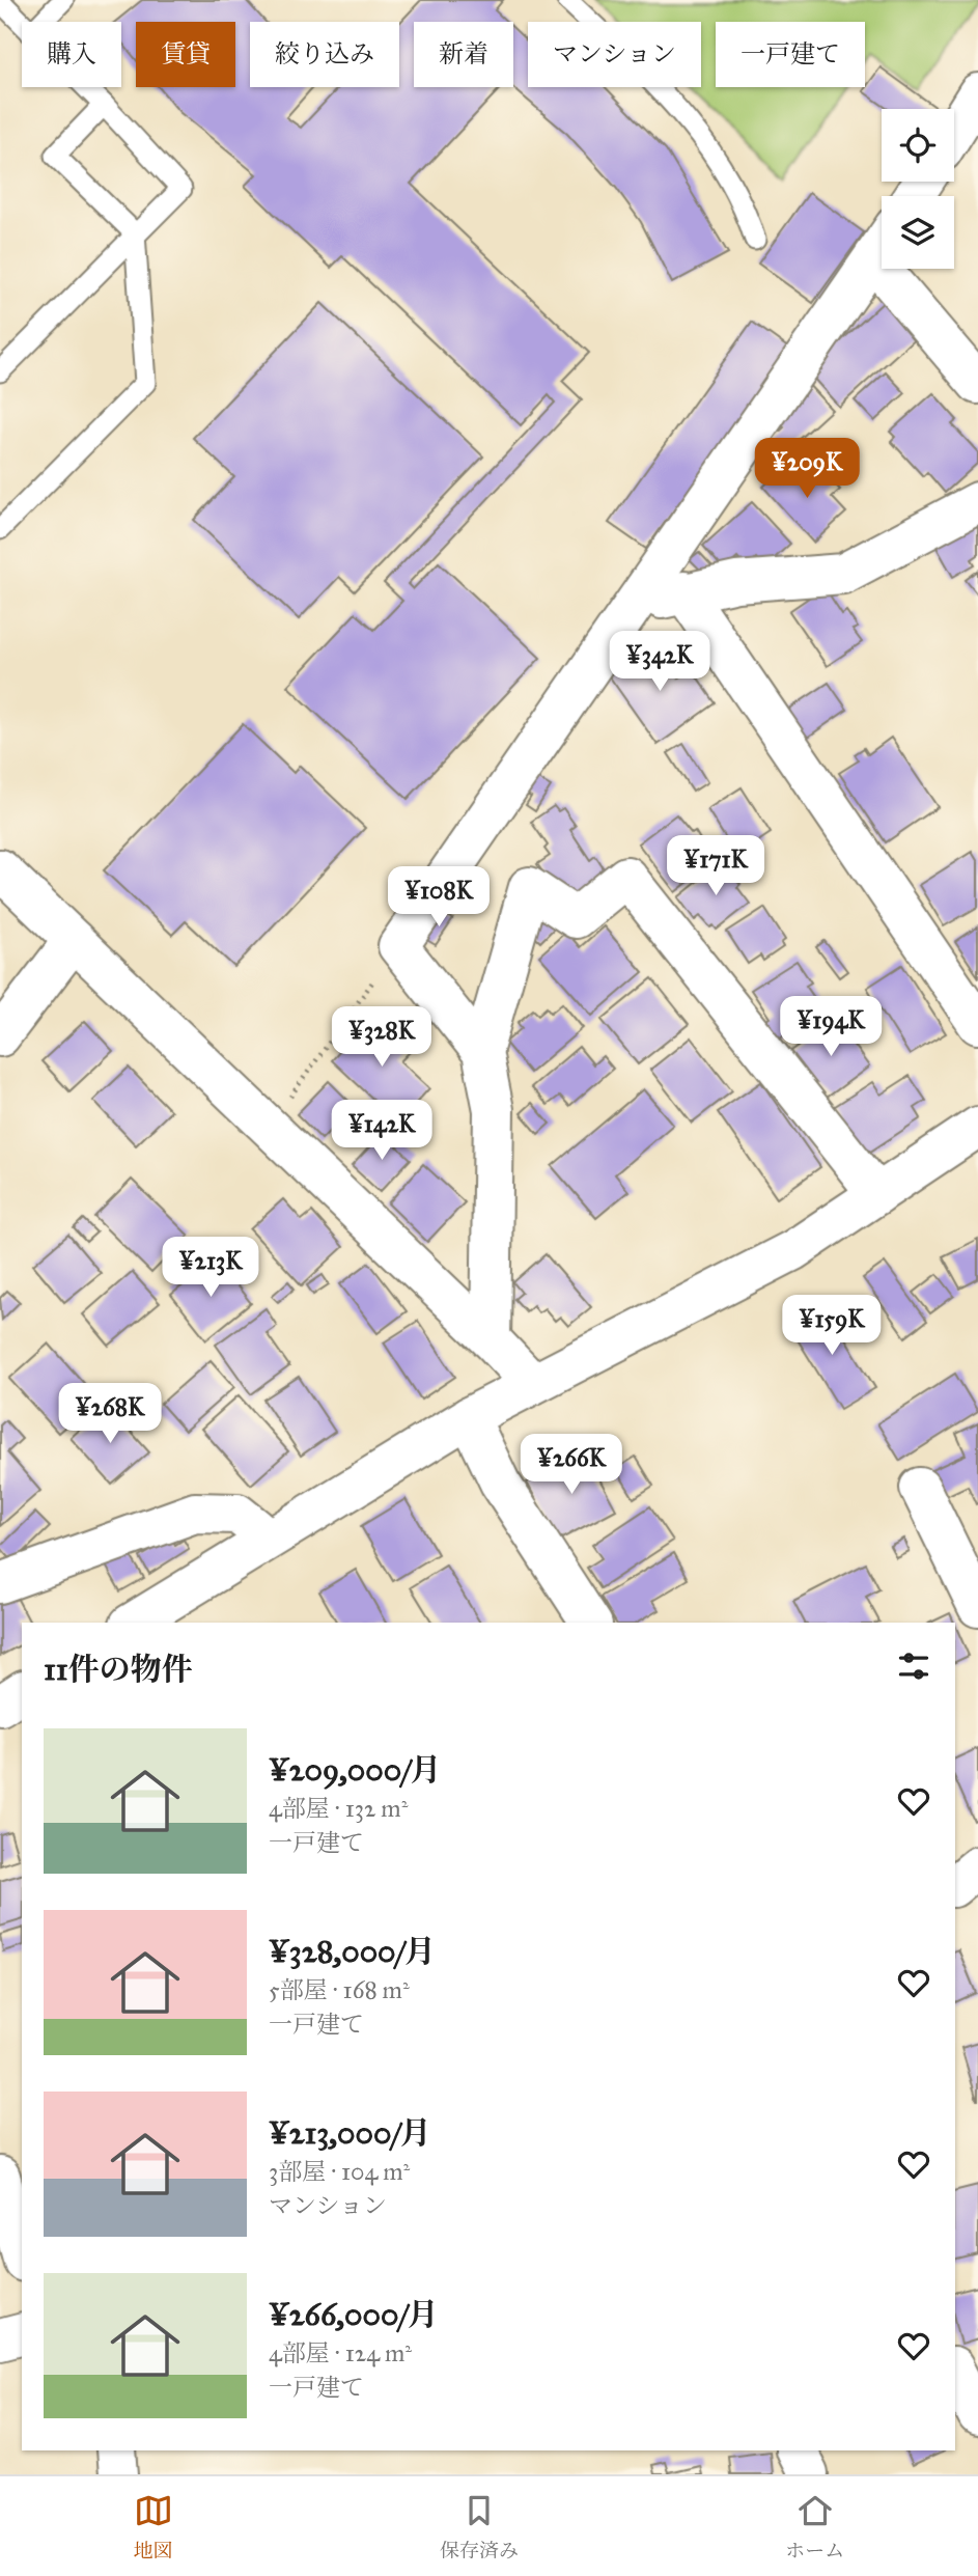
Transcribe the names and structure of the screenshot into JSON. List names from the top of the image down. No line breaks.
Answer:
{"page":{"chip":["購入","賃貸","絞り込み","新着","マンション","一戸建て"],"price":["¥209K","¥342K","¥171K","¥108K","¥194K","¥328K","¥142K","¥213K","¥159K","¥268K","¥266K"],"heading":"11件の物件","list":[{"name":"¥209,000/月","note":"4部屋 · 132 m² · 一戸建て"},{"name":"¥328,000/月","note":"5部屋 · 168 m² · 一戸建て"},{"name":"¥213,000/月","note":"3部屋 · 104 m² · マンション"},{"name":"¥266,000/月","note":"4部屋 · 124 m² · 一戸建て"}],"tabs":["地図","保存済み","ホーム"]}}
